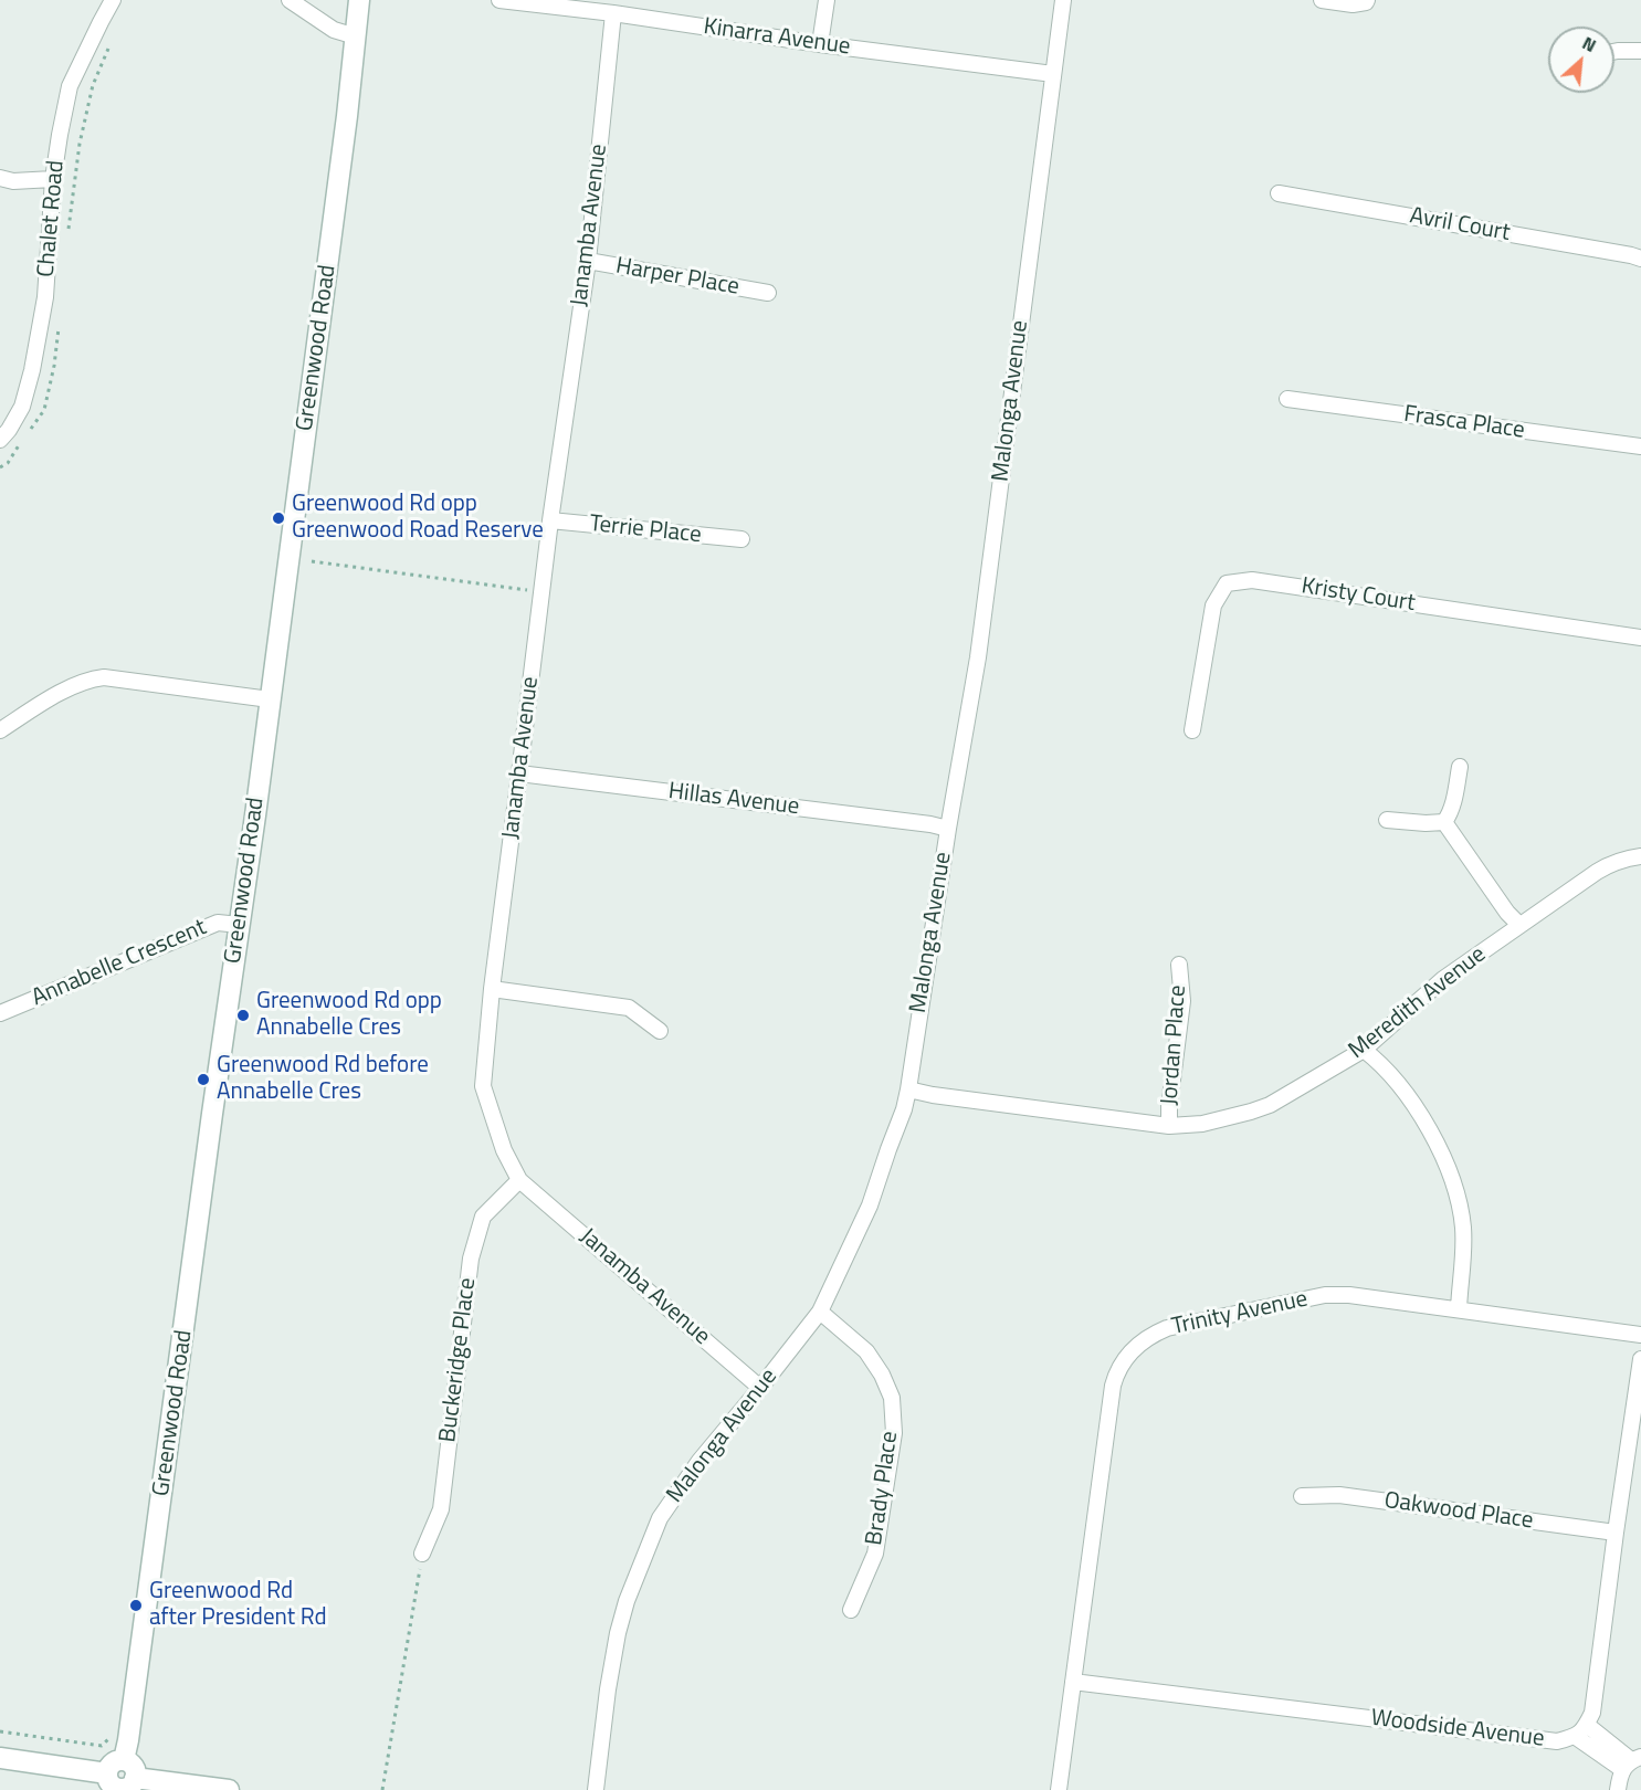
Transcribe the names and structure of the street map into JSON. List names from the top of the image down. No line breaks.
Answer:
{"streets":{"street":["Kinarra Avenue","Chalet Road","Janamba Avenue","Avril Court","Harper Place","Greenwood Road","Malonga Avenue","Frasca Place","Terrie Place","Kristy Court","Hillas Avenue","Annabelle Crescent","Meredith Avenue","Jordan Place","Trinity Avenue","Buckeridge Place","Brady Place","Oakwood Place","Woodside Avenue"]},"crossings":[["Kinarra Avenue","Janamba Avenue"],["Kinarra Avenue","Malonga Avenue"],["Janamba Avenue","Harper Place"],["Janamba Avenue","Malonga Avenue"],["Janamba Avenue","Terrie Place"],["Janamba Avenue","Hillas Avenue"],["Janamba Avenue","Buckeridge Place"],["Greenwood Road","Annabelle Crescent"],["Malonga Avenue","Hillas Avenue"],["Malonga Avenue","Meredith Avenue"],["Malonga Avenue","Brady Place"],["Meredith Avenue","Jordan Place"],["Trinity Avenue","Woodside Avenue"],["Oakwood Place","Woodside Avenue"]],"places":["Greenwood Rd opp Greenwood Road Reserve","Greenwood Rd opp Annabelle Cres","Greenwood Rd before Annabelle Cres","Greenwood Rd after President Rd"],"north":"top right"}
